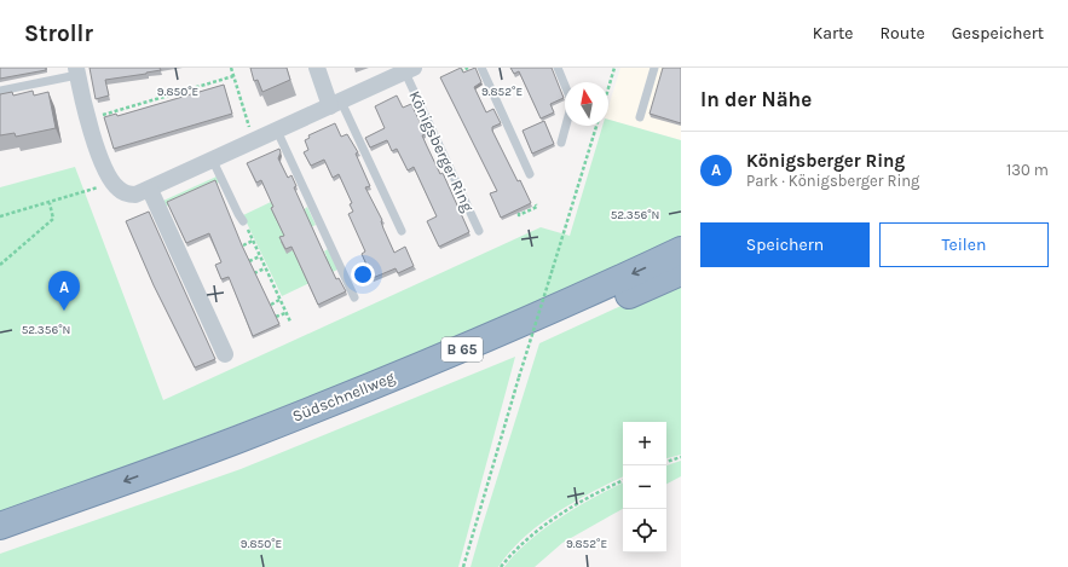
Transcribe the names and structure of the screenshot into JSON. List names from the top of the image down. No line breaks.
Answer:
{"streets":{"highway":["B 65","Südschnellweg"],"street":["Königsberger Ring"]},"north":"top","page":{"header":"Strollr","nav":["Karte","Route","Gespeichert"],"heading":"In der Nähe","list":[{"mark":"A","name":"Königsberger Ring","note":"Park · Königsberger Ring","value":"130 m"}],"buttons":["Speichern","Teilen"],"pins":"A","map_buttons":["+","−"]},"coordinates":["9.850°E","9.852°E","52.356°N"]}
